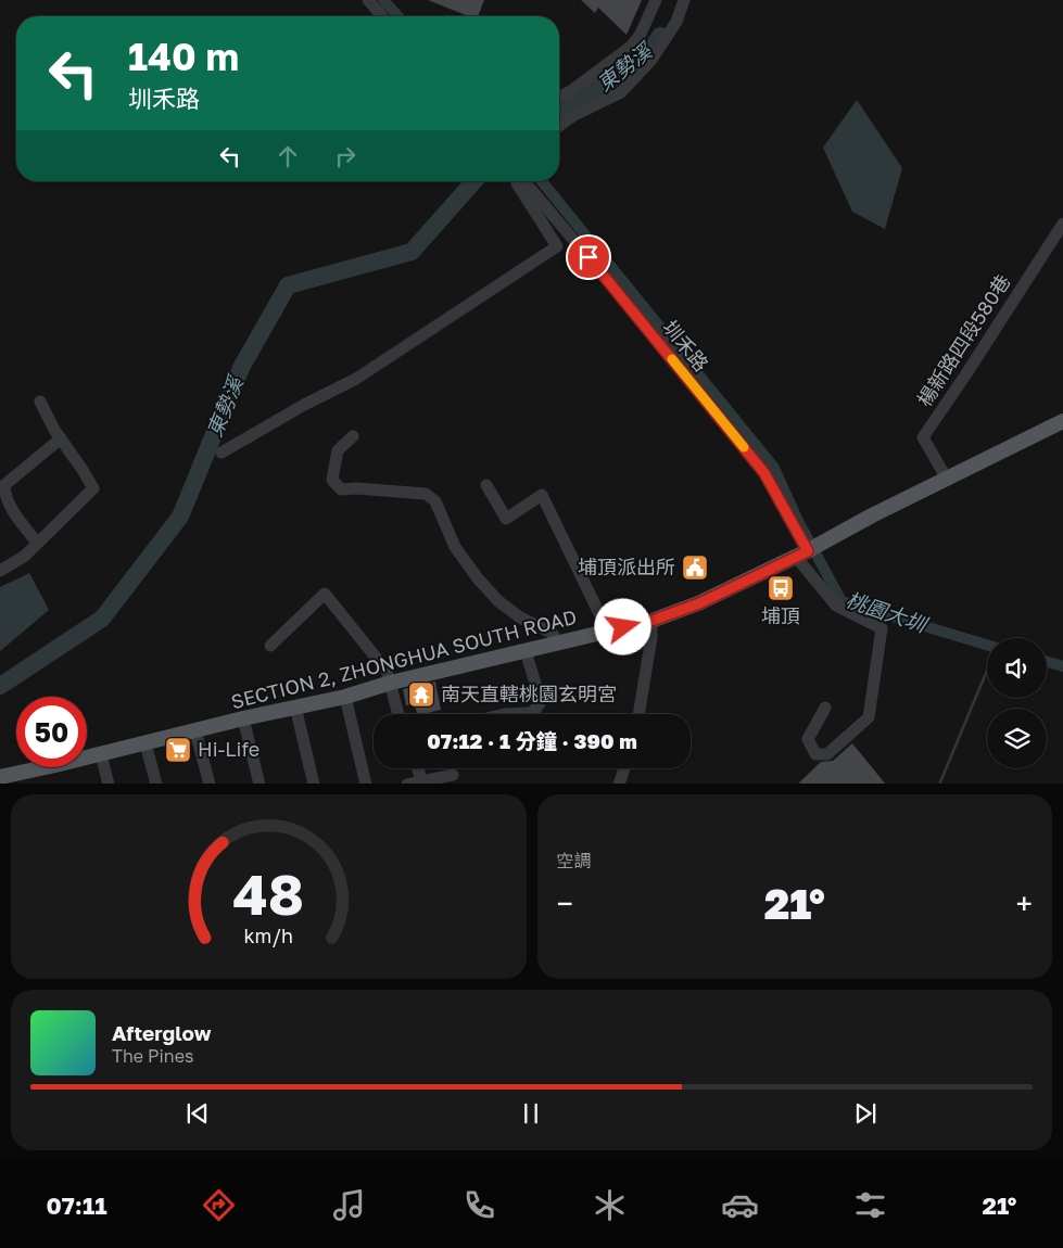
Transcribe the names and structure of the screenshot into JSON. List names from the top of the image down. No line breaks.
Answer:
{"streets":{"main road":["SECTION 2, ZHONGHUA SOUTH ROAD"],"street":["楊新路四段580巷","圳禾路"]},"crossings":[["楊新路四段580巷","SECTION 2, ZHONGHUA SOUTH ROAD"],["圳禾路","SECTION 2, ZHONGHUA SOUTH ROAD"]],"water":["東勢溪","桃園大圳"],"places":{"public building":["埔頂派出所"],"bus stop":["埔頂"],"temple":["南天直轄桃園玄明宮"],"supermarket":["Hi-Life"]},"page":{"turn":["140 m","圳禾路"],"limit":"50","trip":"07:12 · 1 分鐘 · 390 m","tile":"空調","heat":["−","21°","+"],"song":["Afterglow","The Pines"],"tabs":["07:11","21°"],"gauge":["48","km/h"]}}
